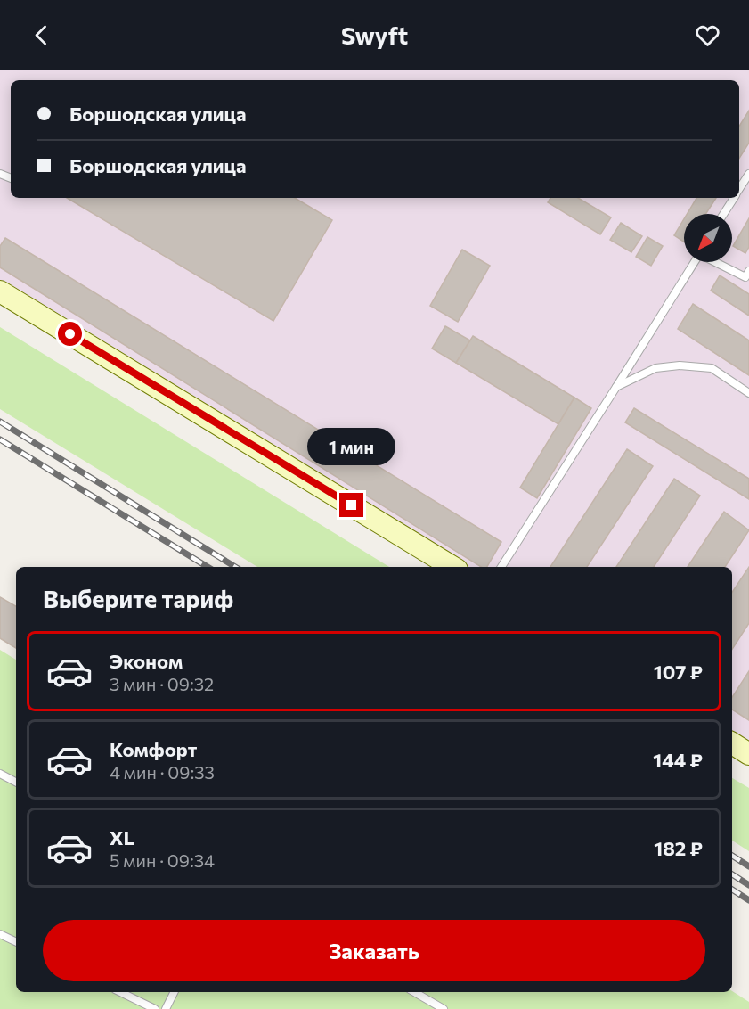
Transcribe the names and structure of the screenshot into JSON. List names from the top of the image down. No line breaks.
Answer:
{"north":"bottom left","page":{"header":"Swyft","banner":["Боршодская улица","Боршодская улица"],"bubble":"1 мин","heading":"Выберите тариф","list":[{"name":"Эконом","note":"3 мин · 09:32","value":"107 ₽"},{"name":"Комфорт","note":"4 мин · 09:33","value":"144 ₽"},{"name":"XL","note":"5 мин · 09:34","value":"182 ₽"}],"buttons":"Заказать"}}
